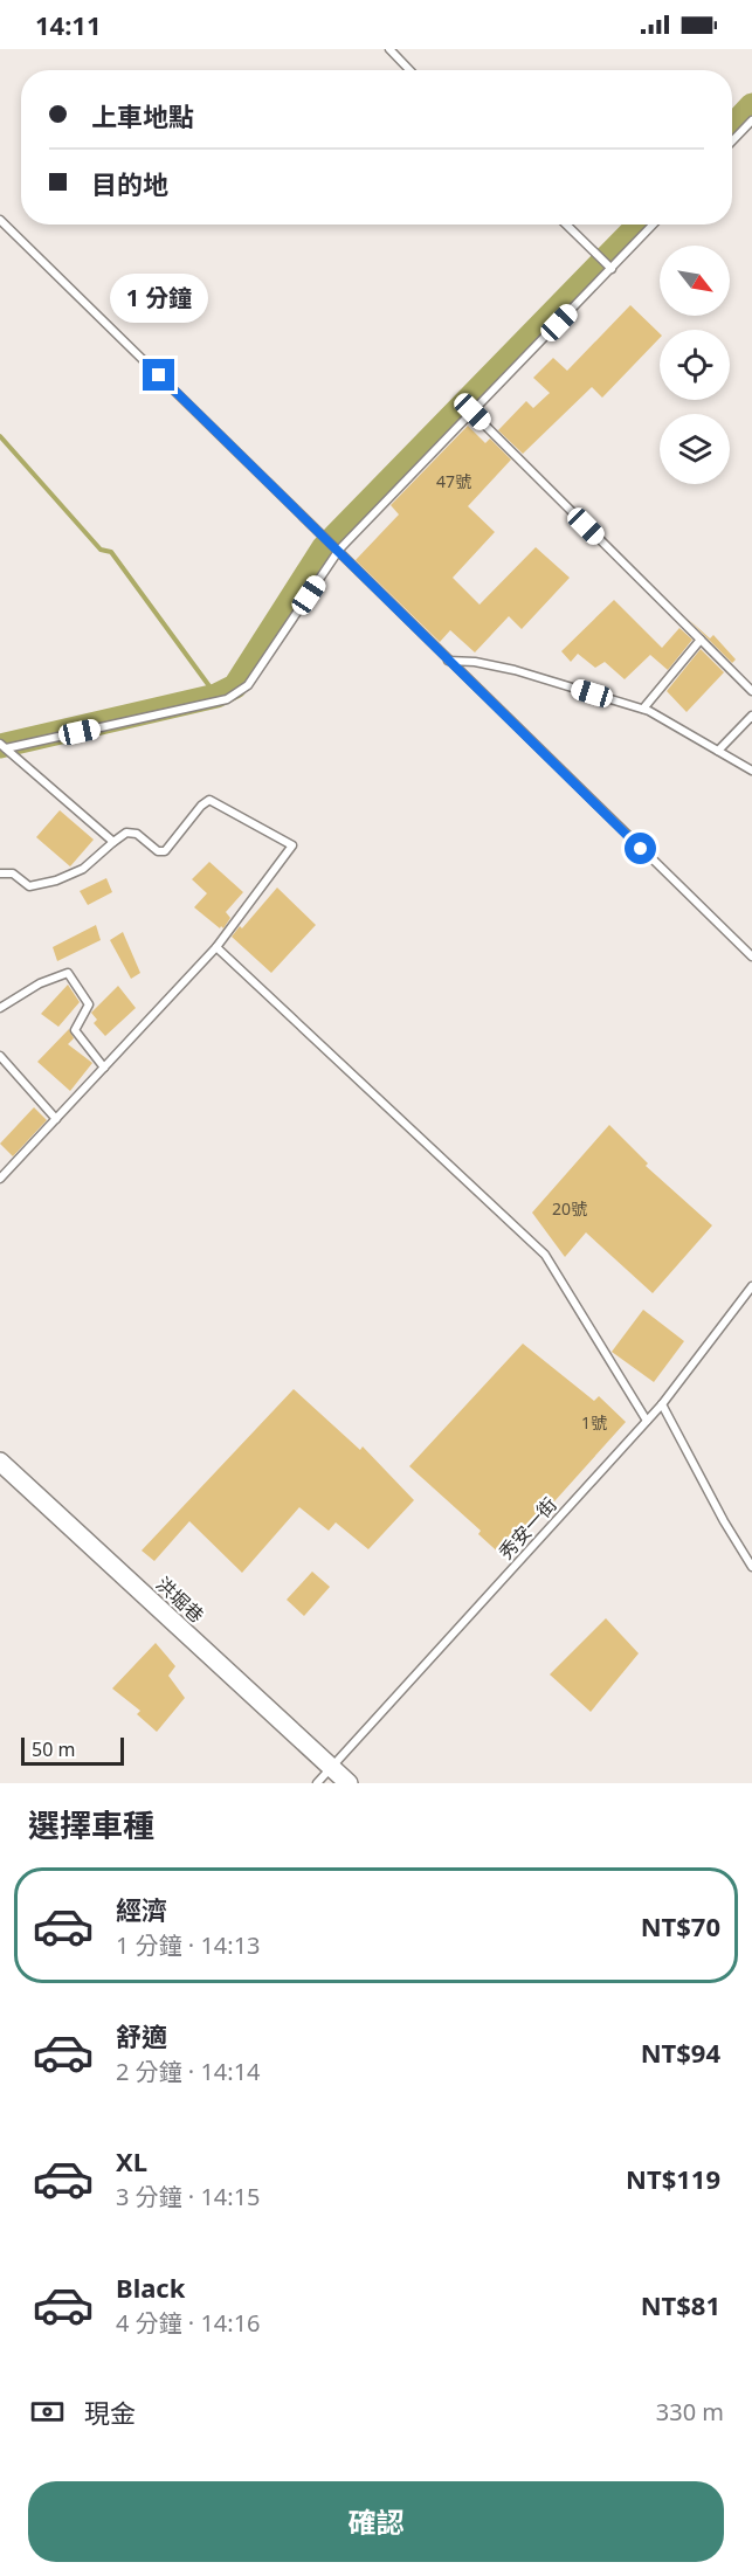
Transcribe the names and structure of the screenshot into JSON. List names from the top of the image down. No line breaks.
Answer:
{"streets":{"street":["洪堀巷"],"lane":["秀安一街"]},"crossings":[["秀安一街","洪堀巷"]],"house_numbers":["47號","20號","1號"],"scale_bar":"50 m","north":"bottom right","page":{"status":"14:11","banner":["上車地點","目的地"],"bubble":"1 分鐘","scale":"50 m","heading":"選擇車種","list":[{"name":"經濟","note":"1 分鐘 · 14:13","value":"NT$70"},{"name":"舒適","note":"2 分鐘 · 14:14","value":"NT$94"},{"name":"XL","note":"3 分鐘 · 14:15","value":"NT$119"},{"name":"Black","note":"4 分鐘 · 14:16","value":"NT$81"}],"pay":["現金","330 m"],"buttons":"確認"}}
